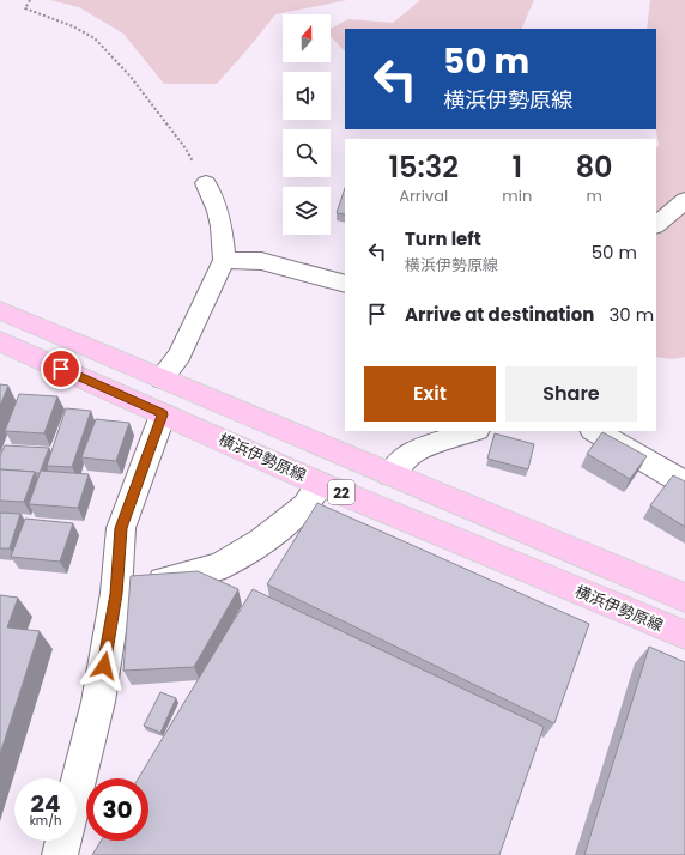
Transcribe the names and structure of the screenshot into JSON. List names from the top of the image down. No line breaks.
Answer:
{"streets":{"main road":["横浜伊勢原線","22"]},"north":"top","page":{"turn":["50 m","横浜伊勢原線"],"eta":["15:32","Arrival","1","min","80","m"],"list":[{"name":"Turn left","note":"横浜伊勢原線","value":"50 m"},{"name":"Arrive at destination","value":"30 m"}],"buttons":["Exit","Share"],"speed":"24 km/h","limit":"30"}}
